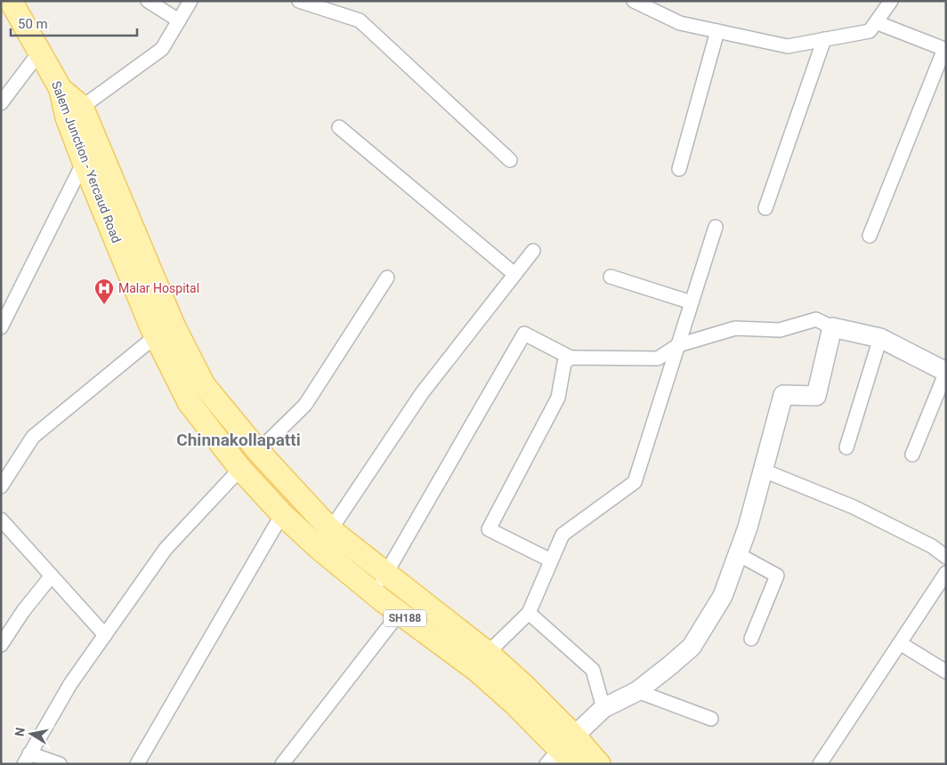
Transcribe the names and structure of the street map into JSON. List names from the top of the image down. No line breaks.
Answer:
{"streets":{"main road":["Salem Junction - Yercaud Road","SH188"]},"districts":["Chinnakollapatti"],"places":{"hospital":["Malar Hospital"]},"scale_bar":"50 m","north":"left"}
